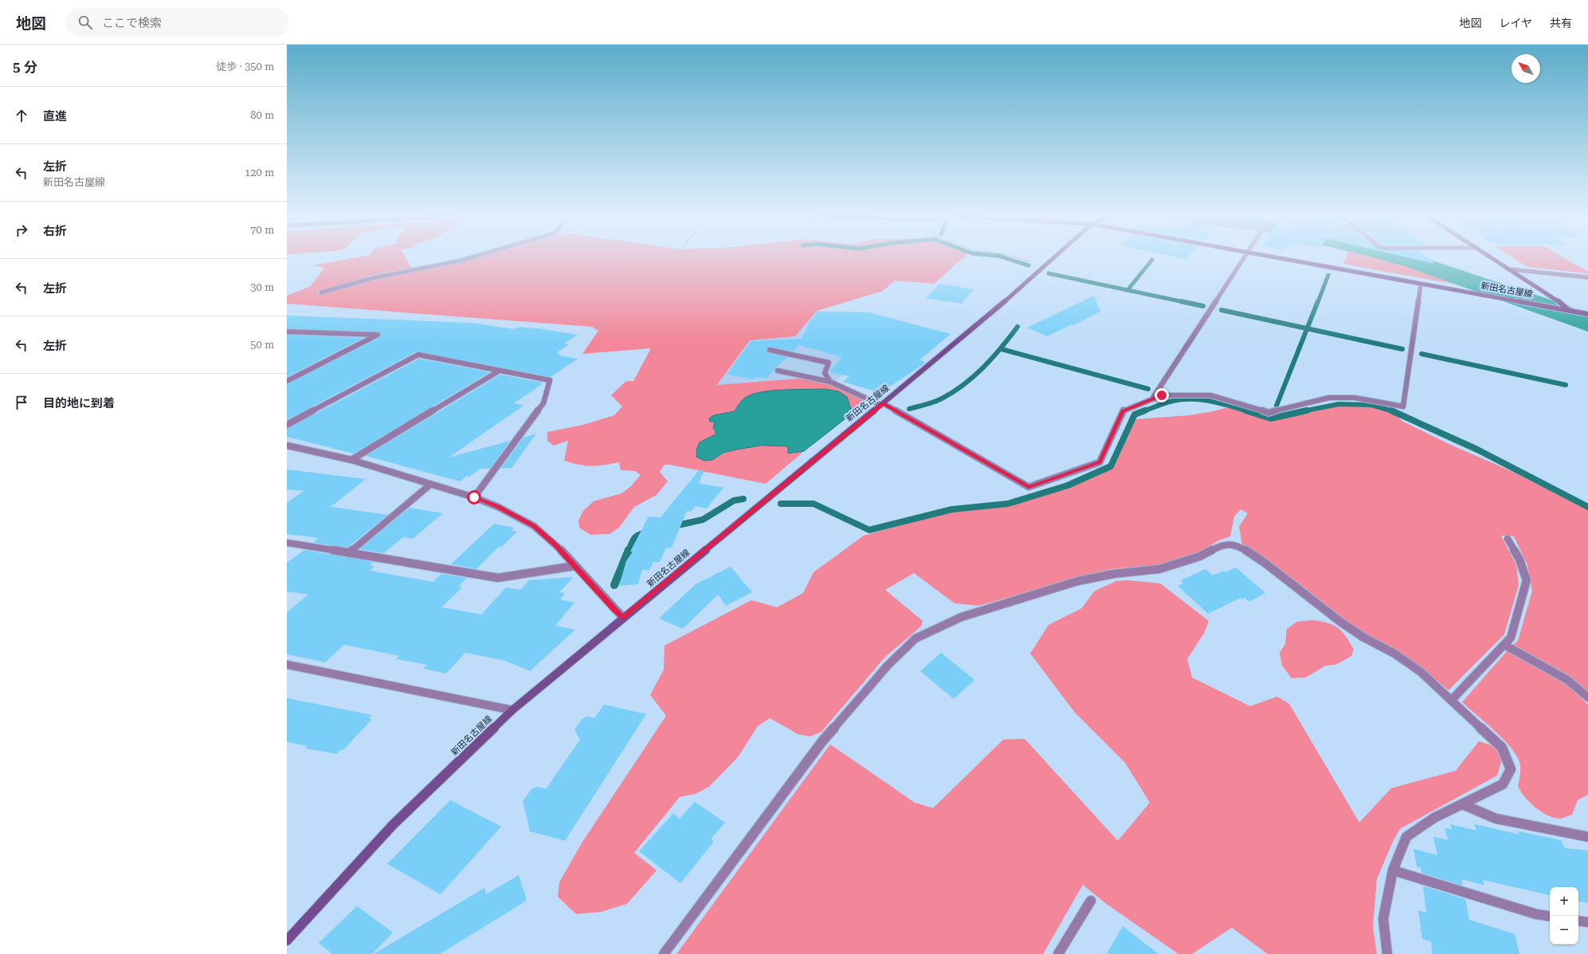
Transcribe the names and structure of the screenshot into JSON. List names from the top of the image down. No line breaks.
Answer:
{"streets":{"main road":["新田名古屋線"]},"north":"top left","page":{"header":"地図","search":"ここで検索","nav":["地図","レイヤ","共有"],"heading":["5 分","徒歩 · 350 m"],"list":[["直進","80 m"],["左折","新田名古屋線","120 m"],["右折","70 m"],["左折","30 m"],["左折","50 m"],"目的地に到着"],"map_buttons":["+","−"]}}
